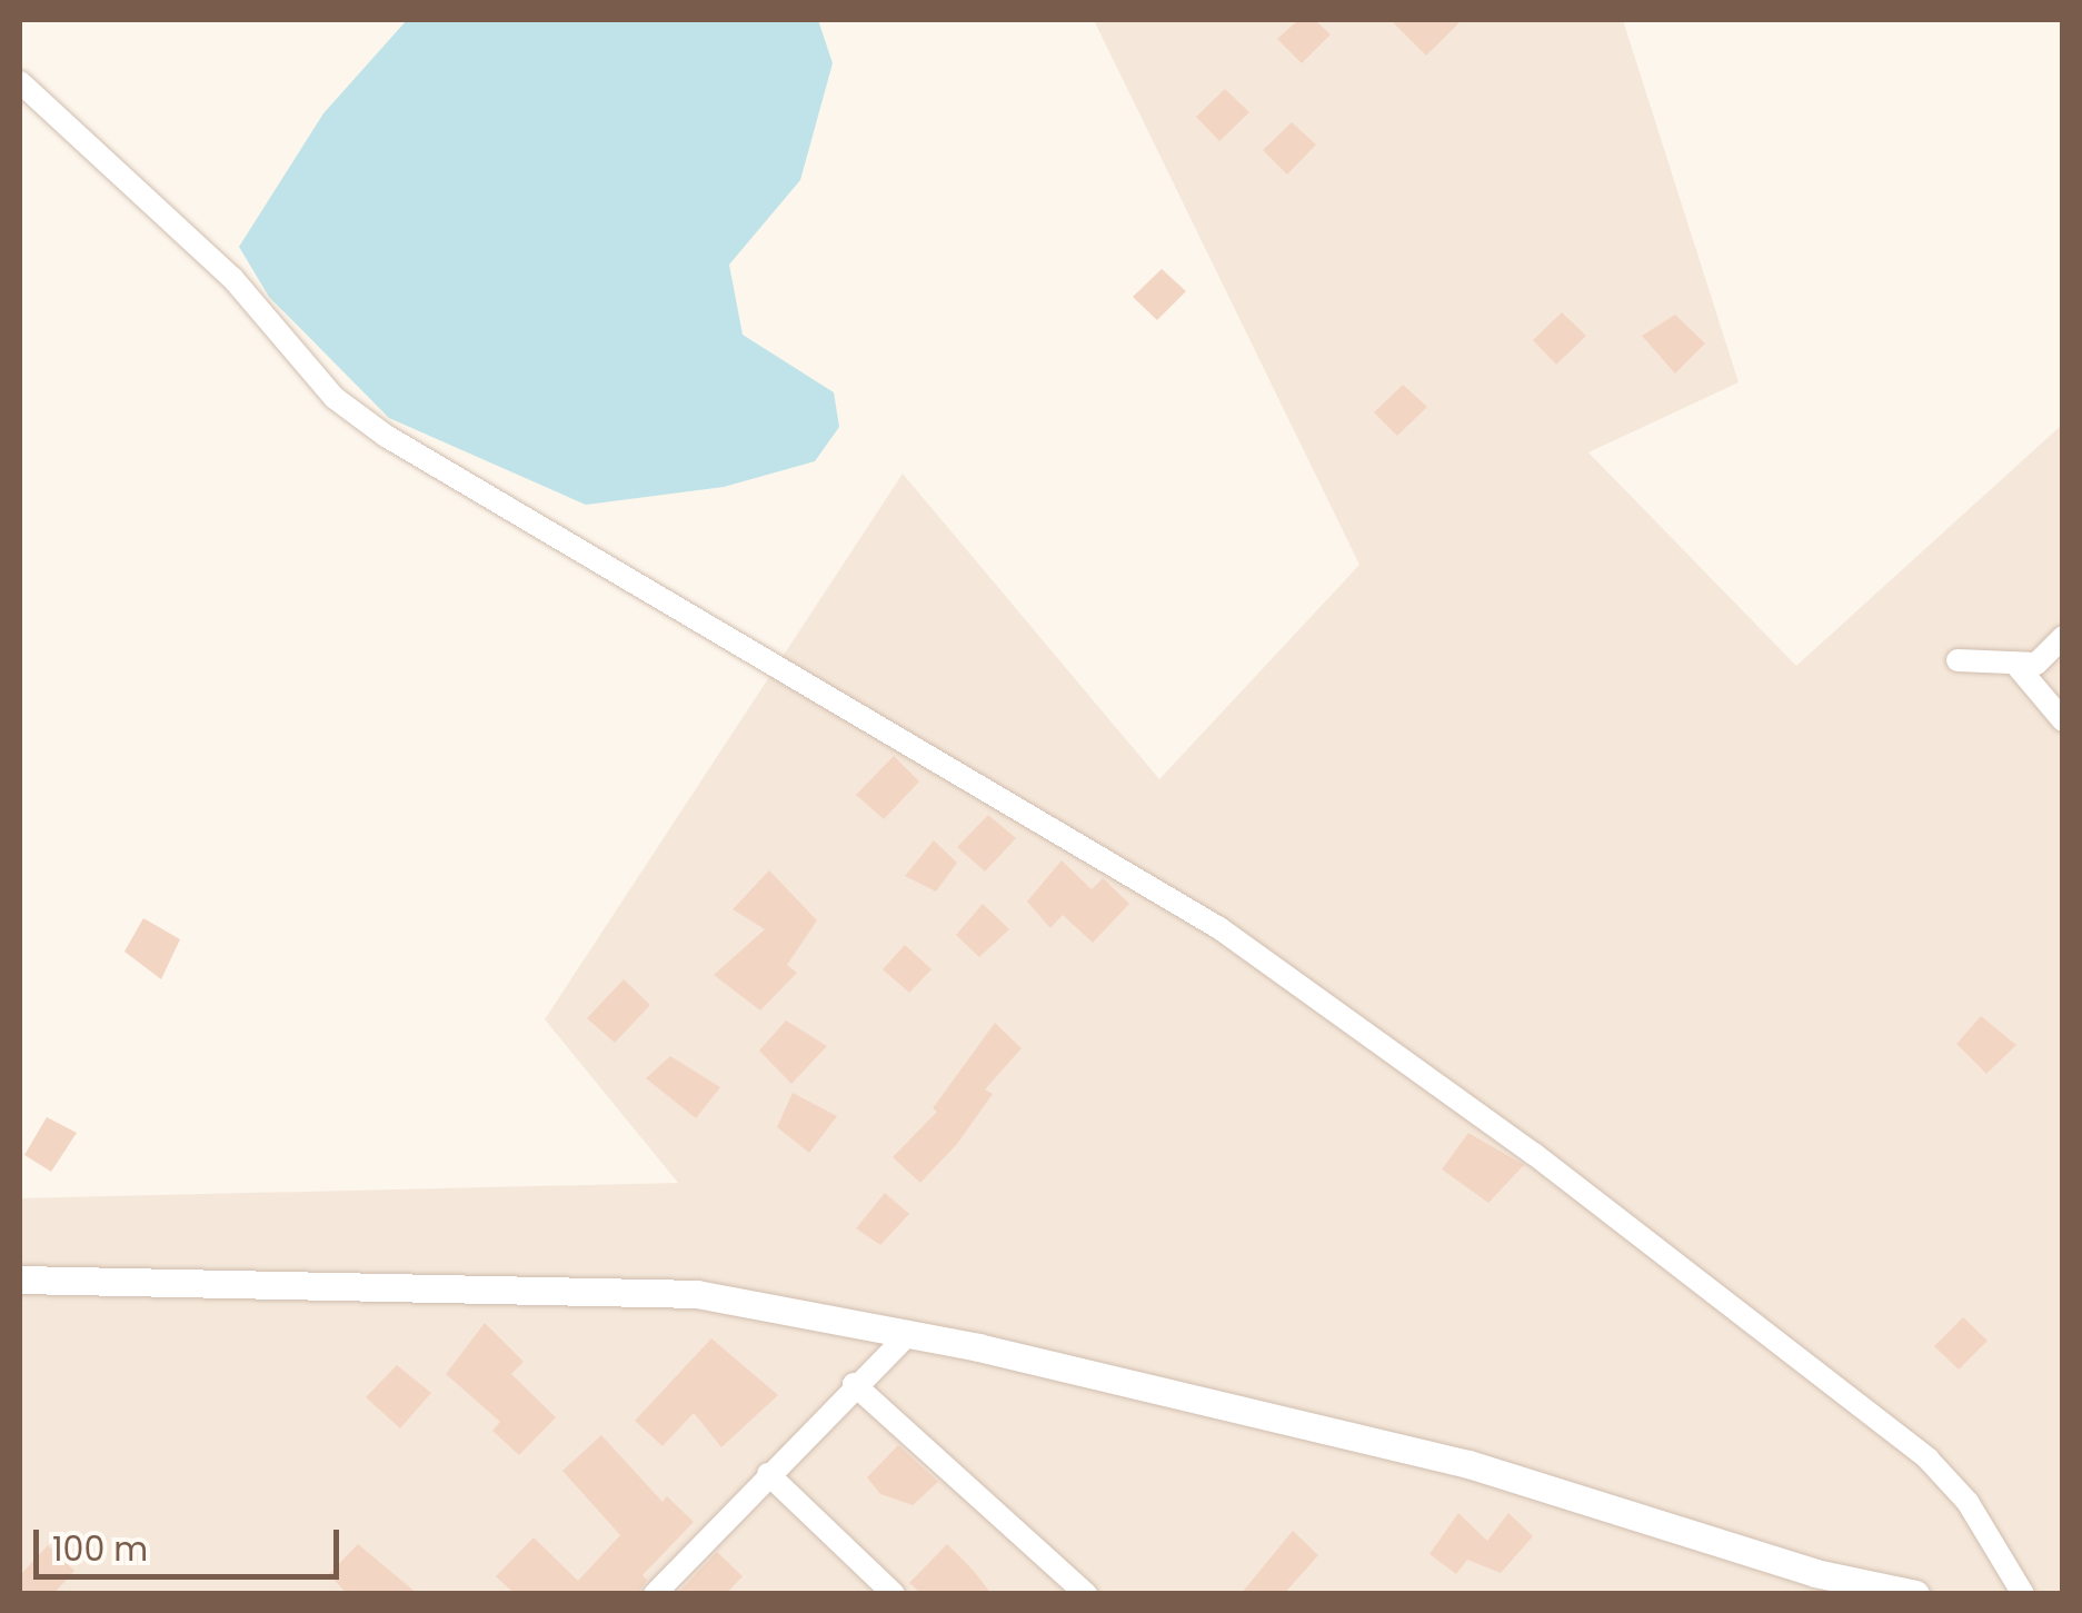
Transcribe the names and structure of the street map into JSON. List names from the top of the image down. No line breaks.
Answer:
{"scale_bar":"100 m"}
